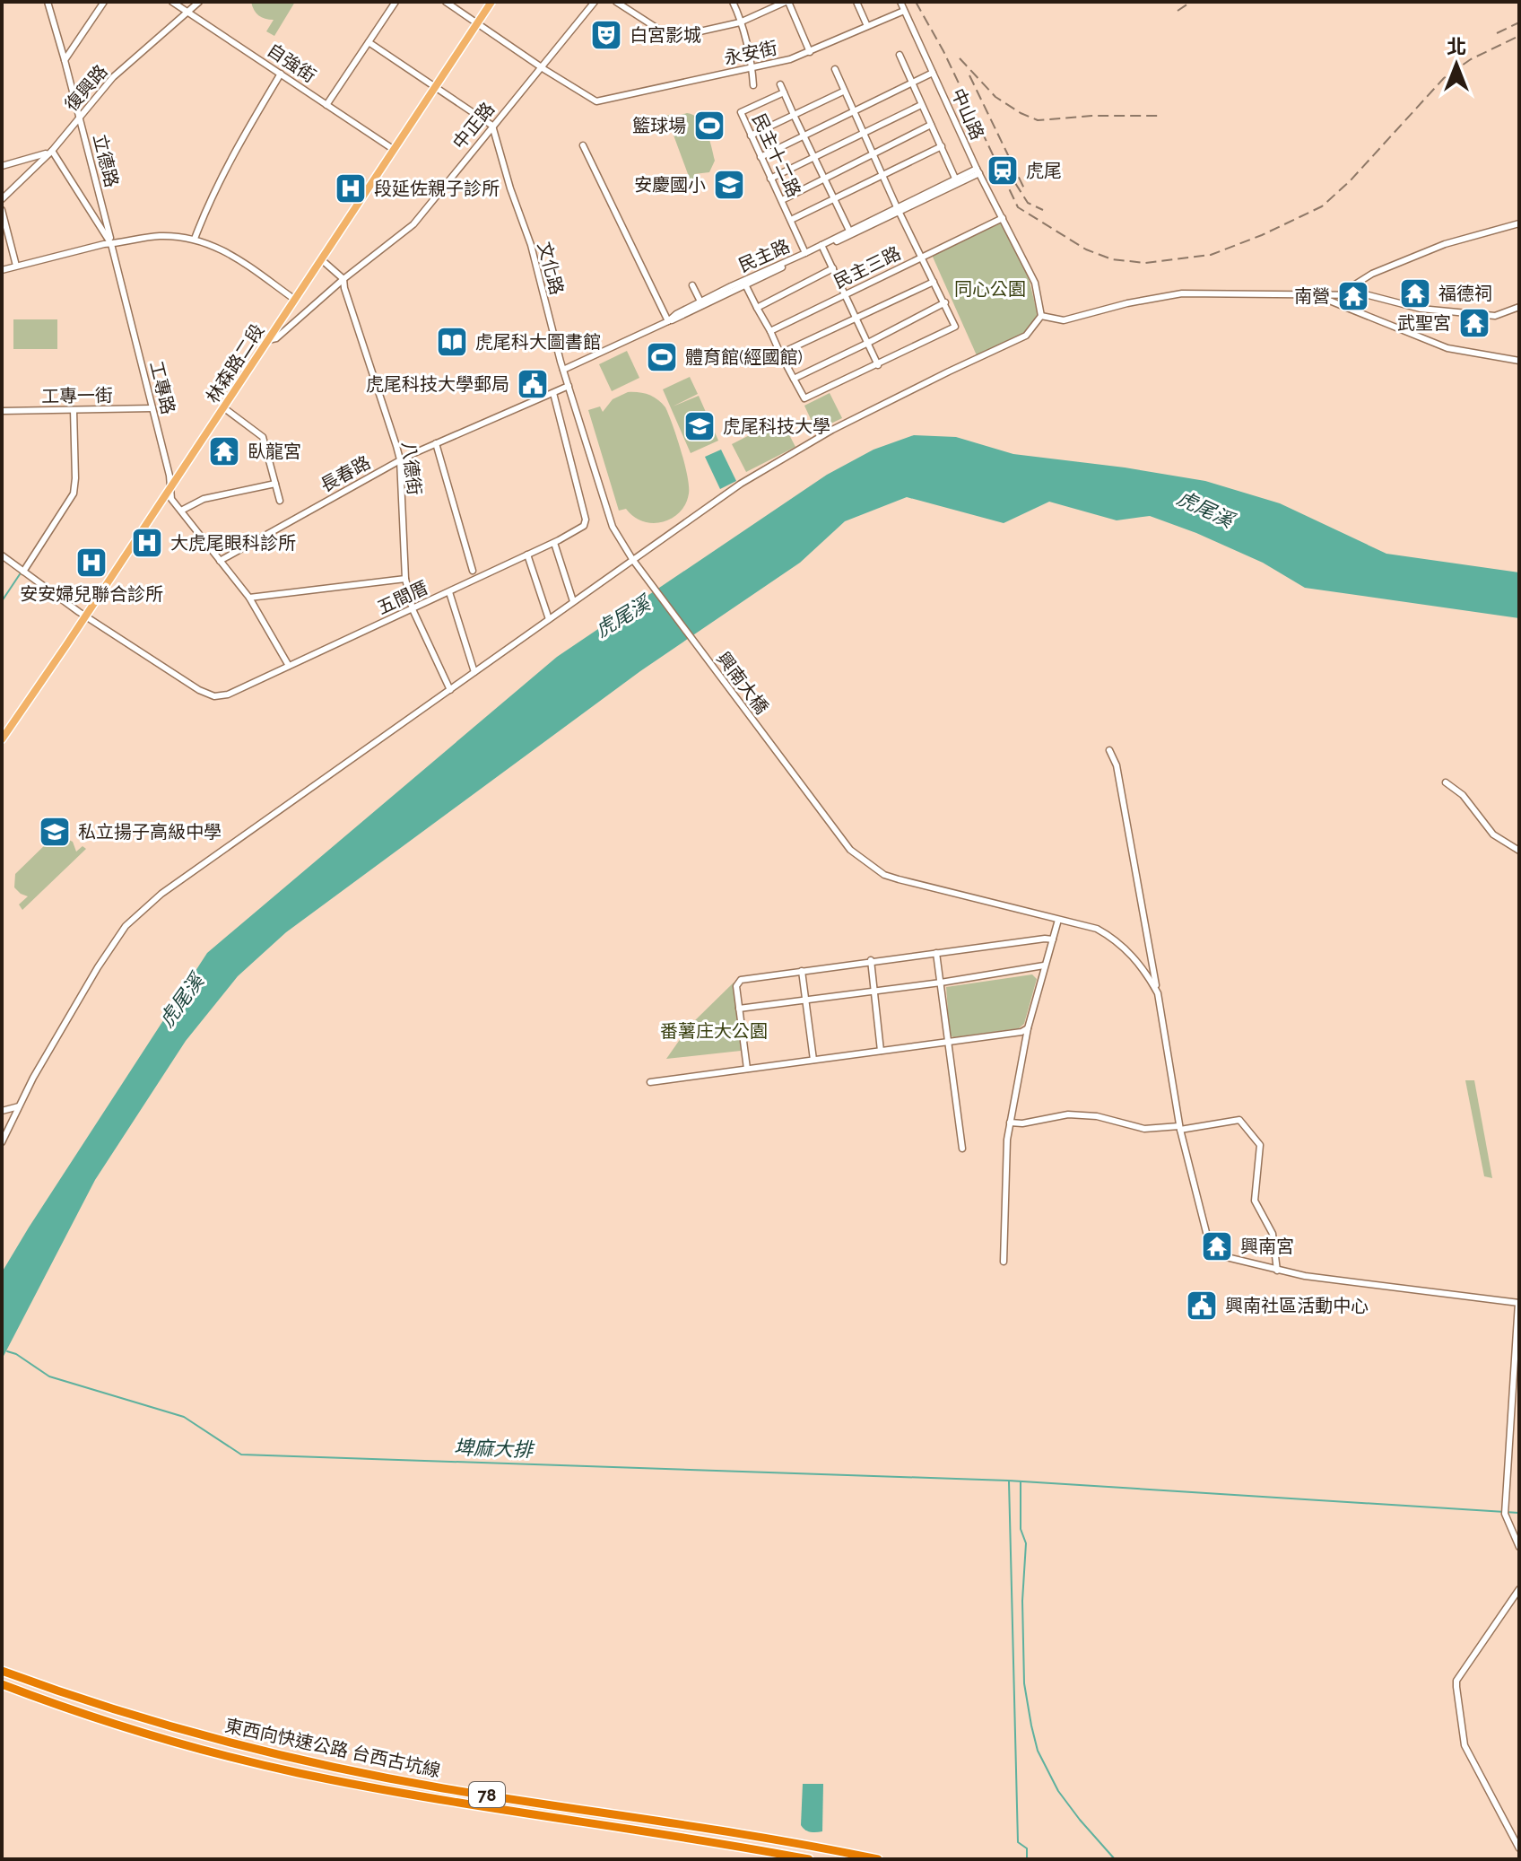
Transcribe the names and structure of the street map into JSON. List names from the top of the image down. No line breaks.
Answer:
{"streets":{"highway":["東西向快速公路 台西古坑線","78"],"main road":["林森路二段"],"street":["永安街","自強街","復興路","中山路","中正路","民主十二路","立德路","民主路","民主三路","文化路","工專路","工專一街","八德街","長春路","五間厝","興南大橋"]},"crossings":[["永安街","中山路"],["永安街","中正路"],["自強街","復興路"],["自強街","林森路二段"],["復興路","立德路"],["復興路","工專路"],["中山路","民主路"],["中山路","民主三路"],["中正路","文化路"],["中正路","林森路二段"],["中正路","八德街"],["民主十二路","民主路"],["立德路","工專路"],["民主路","文化路"],["文化路","長春路"],["文化路","興南大橋"],["林森路二段","工專路"],["林森路二段","五間厝"],["工專路","工專一街"],["工專路","長春路"],["工專路","五間厝"],["八德街","長春路"],["八德街","五間厝"]],"water":["虎尾溪","埤麻大排"],"parks":["同心公園","番薯庄大公園"],"places":{"theatre":["白宮影城"],"sports":["籃球場","體育館(經國館)"],"station":["虎尾"],"school or university":["安慶國小","虎尾科技大學","私立揚子高級中學"],"hospital":["段延佐親子診所","大虎尾眼科診所","安安婦兒聯合診所"],"temple":["福德祠","南營","武聖宮","臥龍宮","興南宮"],"library":["虎尾科大圖書館"],"public building":["虎尾科技大學郵局","興南社區活動中心"]},"north":"top"}
